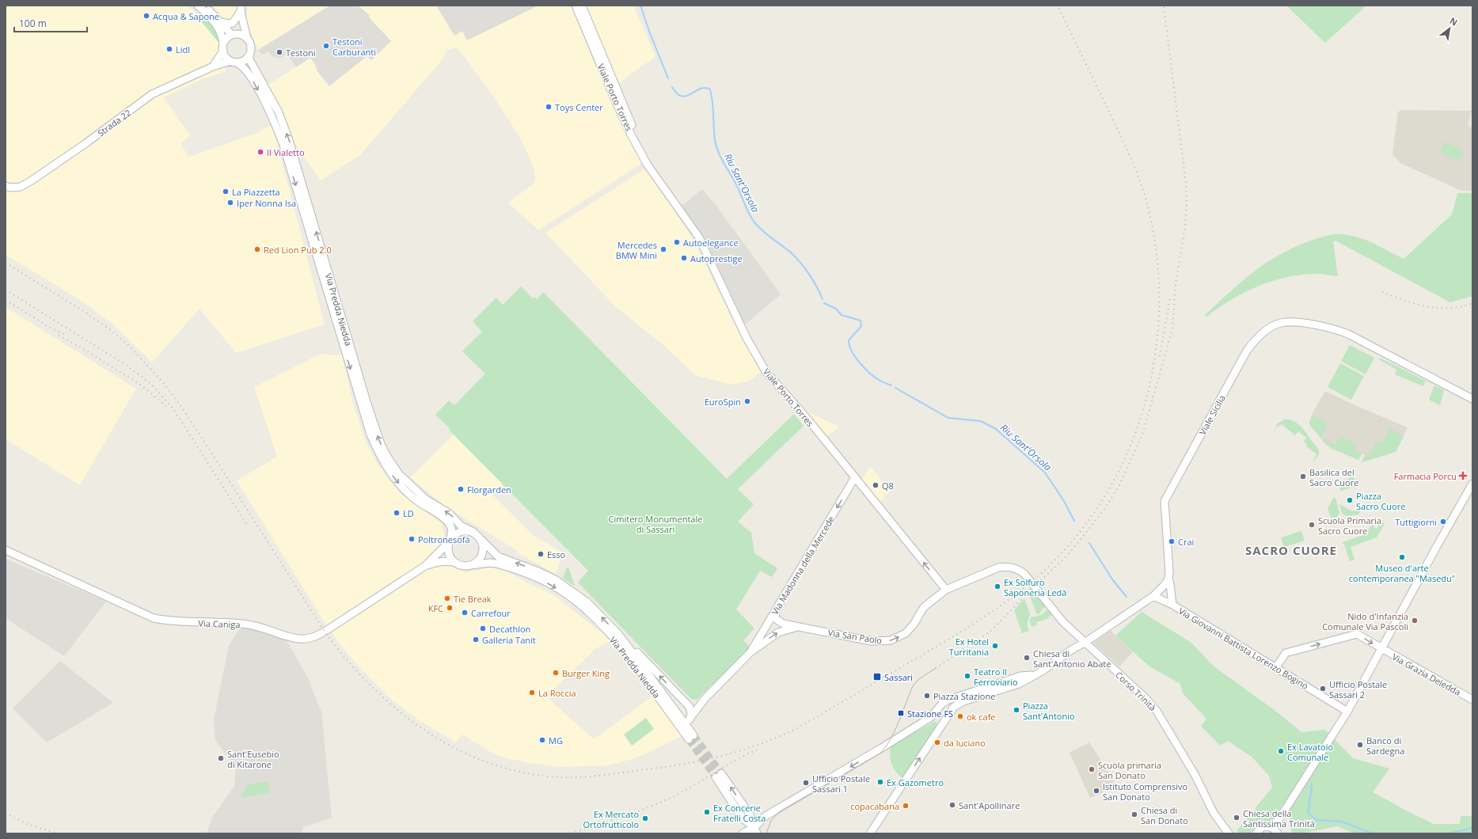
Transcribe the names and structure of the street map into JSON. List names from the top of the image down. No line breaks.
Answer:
{"streets":{"main road":["Viale Porto Torres","Strada 22","Via Predda Niedda","Viale Sicilia","Via Madonna della Mercede","Via Caniga","Via San Paolo","Via Giovanni Battista Lorenzo Bogino","Via Grazia Deledda","Corso Trinità"]},"crossings":[["Viale Porto Torres","Via Madonna della Mercede"],["Viale Porto Torres","Via San Paolo"],["Viale Porto Torres","Corso Trinità"],["Strada 22","Via Predda Niedda"],["Via Predda Niedda","Via Caniga"],["Via Predda Niedda","Via San Paolo"],["Viale Sicilia","Via Giovanni Battista Lorenzo Bogino"],["Via Madonna della Mercede","Via San Paolo"],["Via San Paolo","Corso Trinità"],["Via Giovanni Battista Lorenzo Bogino","Via Grazia Deledda"]],"one_way":["Via Madonna della Mercede","Via San Paolo","Via Grazia Deledda"],"districts":["SACRO CUORE"],"water":["Riu Sant'Orsola"],"parks":["Cimitero Monumentale di Sassari"],"places":{"other":["Acqua & Sapone","Testoni Carburanti","Lidl","Testoni","Toys Center","Il Vialetto","La Piazzetta","Iper Nonna Isa","Autoelegance","Red Lion Pub 2.0","Mercedes BMW Mini","Autoprestige","EuroSpin","Basilica del Sacro Cuore","Q8","Florgarden","Piazza Sacro Cuore","LD","Tuttigiorni","Scuola Primaria Sacro Cuore","Poltronesofà","Crai","Esso","Museo d'arte contemporanea \"Masedu\"","Ex Solfuro Saponeria Ledà","Tie Break","KFC","Carrefour","Nido d'Infanzia Comunale Via Pascoli","Decathlon","Galleria Tanit","Ex Hotel Turritania","Chiesa di Sant'Antonio Abate","Burger King","Teatro Il Ferroviario","Ufficio Postale Sassari 2","La Roccia","Piazza Stazione","Piazza Sant'Antonio","ok cafe","MG","da luciano","Banco di Sardegna","Ex Lavatoio Comunale","Sant'Eusebio di Kitarone","Scuola primaria San Donato","Ex Gazometro","Ufficio Postale Sassari 1","Istituto Comprensivo San Donato","Sant'Apollinare","copacabana","Ex Concerie Fratelli Costa","Chiesa di San Donato","Chiesa della Santissima Trinità","Ex Mercato Ortofrutticolo"],"health":["Farmacia Porcu"],"transit":["Sassari","Stazione FS"]},"scale_bar":"100 m","north":"top right"}
